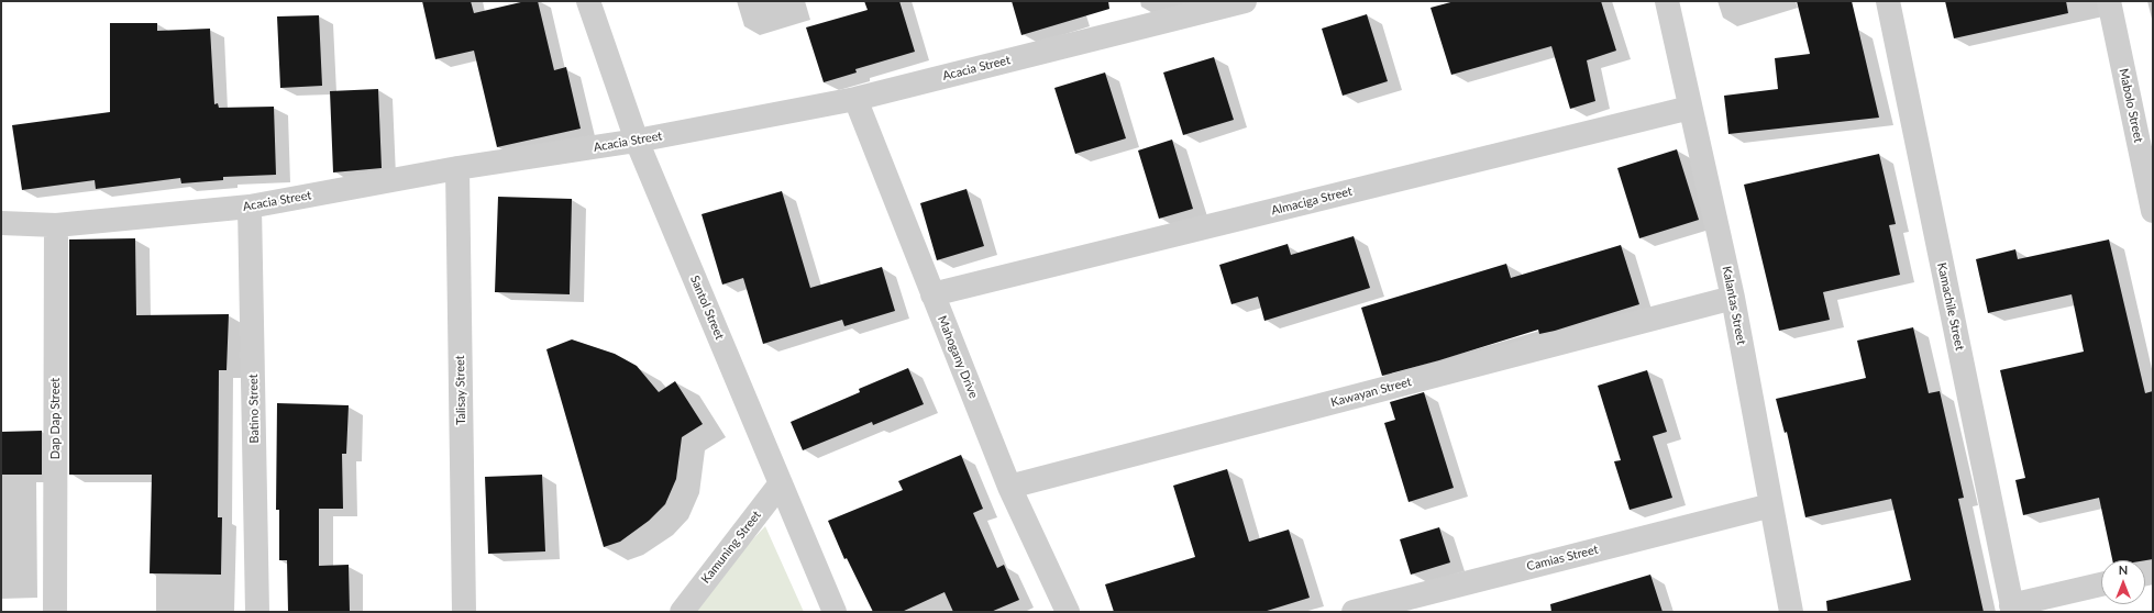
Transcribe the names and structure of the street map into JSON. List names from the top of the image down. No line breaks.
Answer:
{"streets":{"street":["Acacia Street","Mabolo Street","Almaciga Street","Kalantas Street","Kamachile Street","Santol Street","Mahogany Drive","Talisay Street","Kawayan Street","Batino Street","Dap Dap Street","Kamuning Street","Camias Street"]},"crossings":[["Acacia Street","Santol Street"],["Acacia Street","Mahogany Drive"],["Acacia Street","Talisay Street"],["Acacia Street","Batino Street"],["Acacia Street","Dap Dap Street"],["Almaciga Street","Kalantas Street"],["Almaciga Street","Mahogany Drive"],["Kalantas Street","Kawayan Street"],["Kalantas Street","Camias Street"],["Santol Street","Kamuning Street"],["Mahogany Drive","Kawayan Street"]],"north":"top"}
